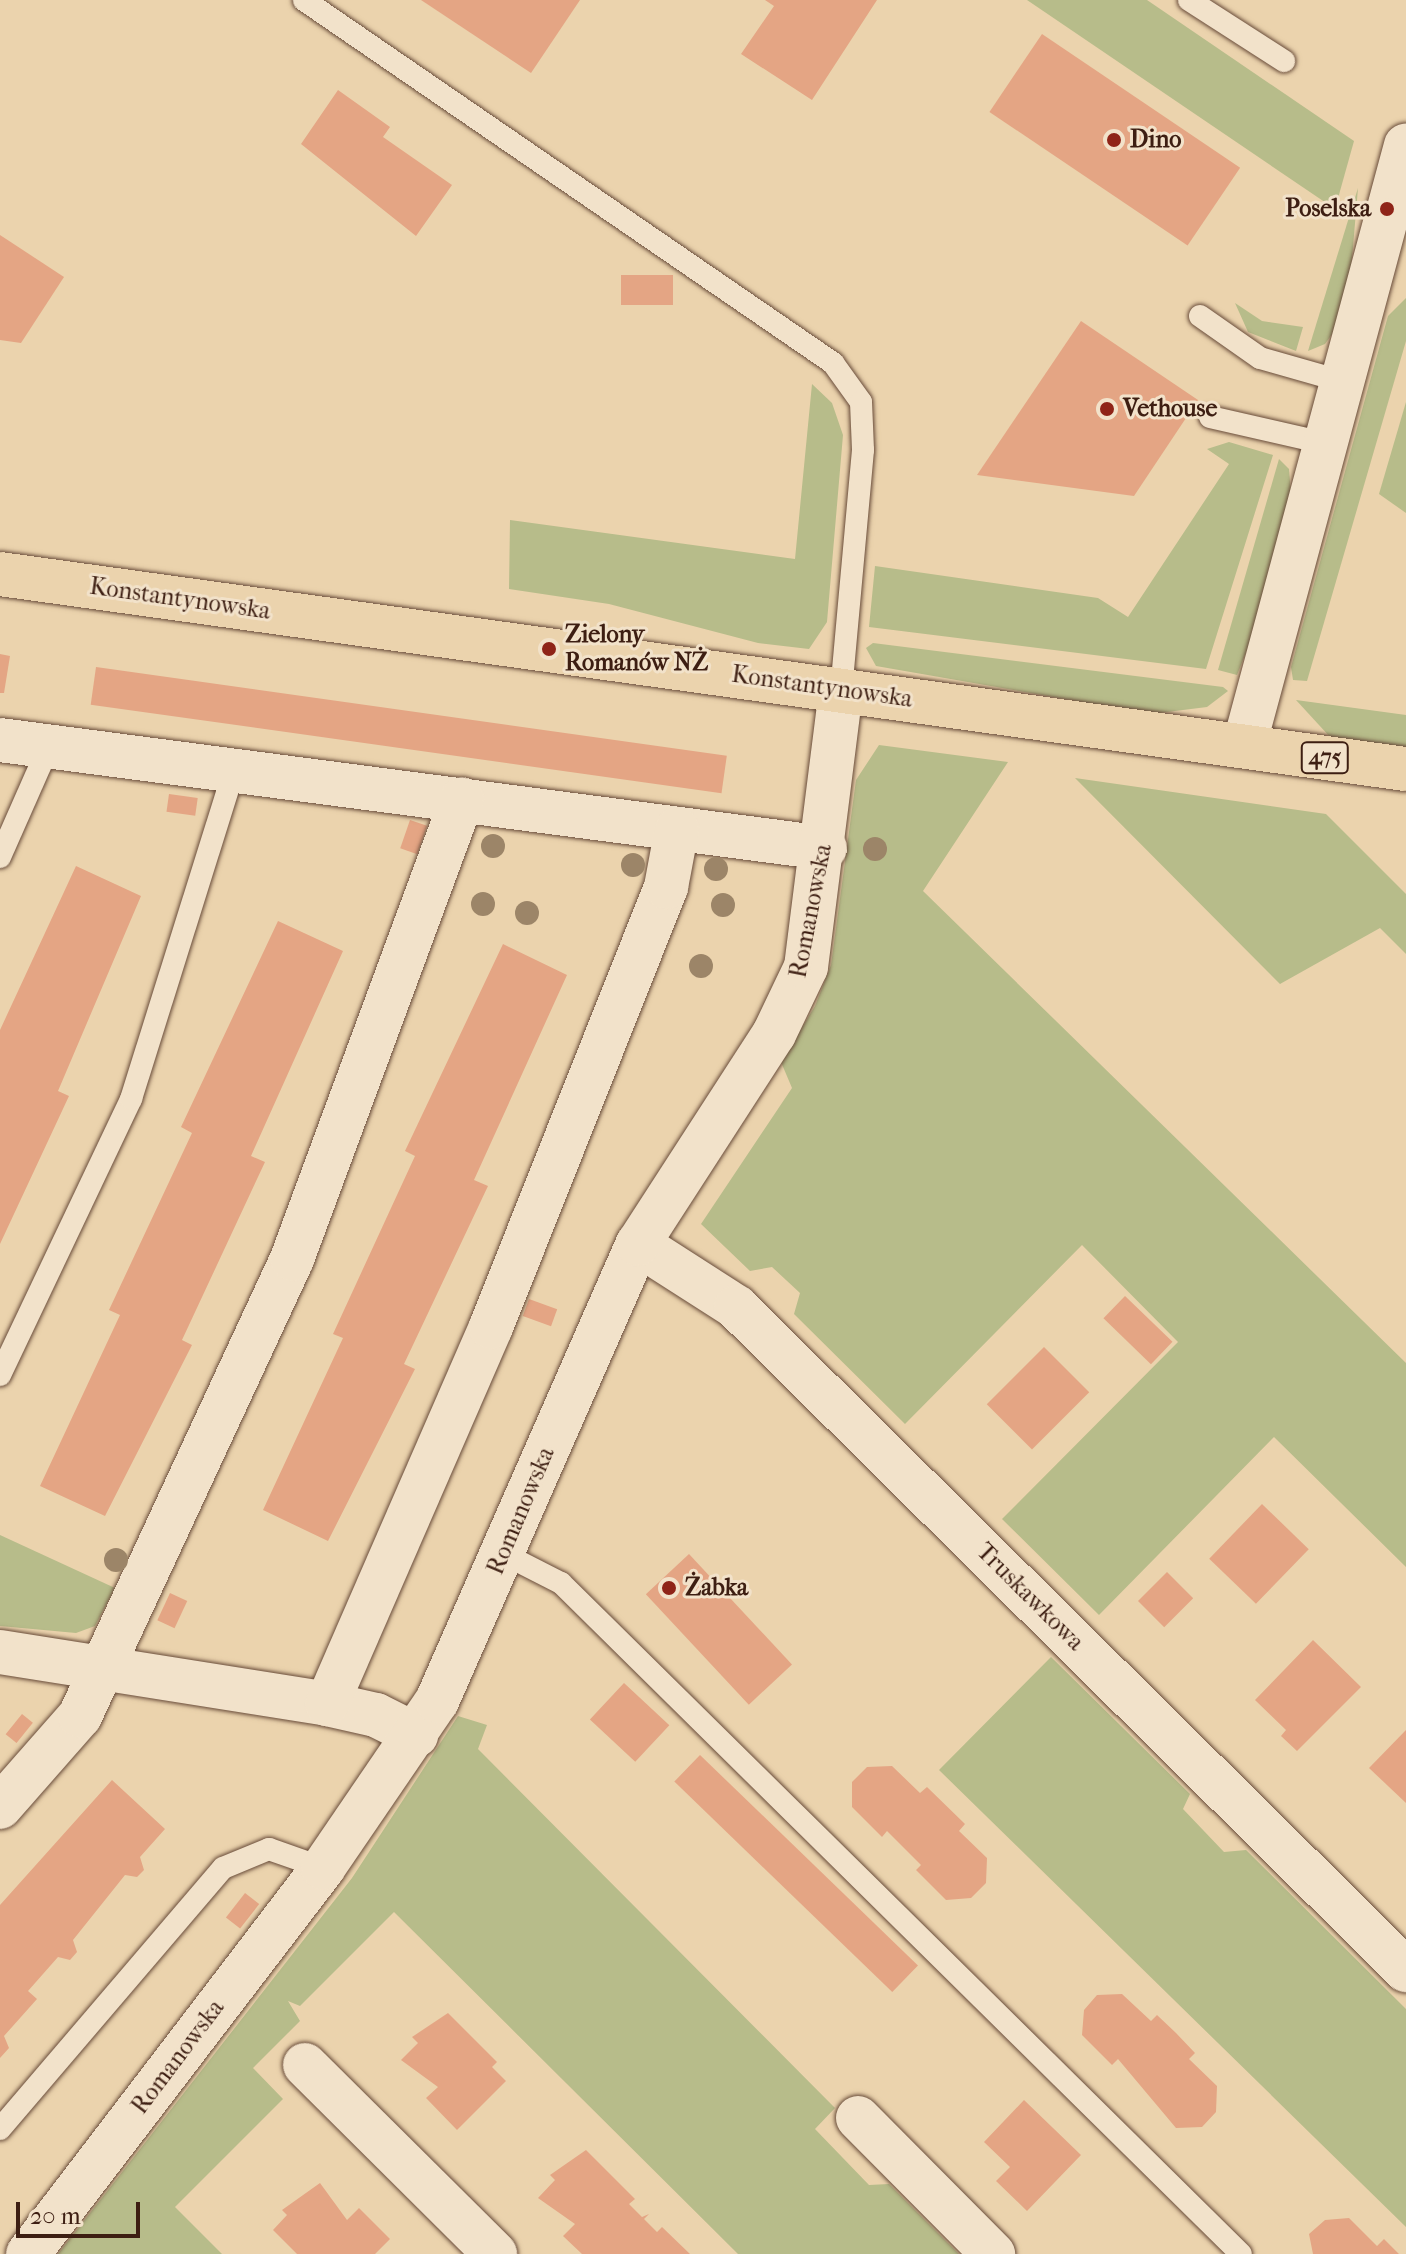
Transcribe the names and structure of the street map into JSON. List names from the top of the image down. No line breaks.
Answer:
{"streets":{"main road":["Konstantynowska","475"],"street":["Romanowska","Truskawkowa"]},"crossings":[["Konstantynowska","Romanowska"],["Romanowska","Truskawkowa"]],"places":["Dino","Poselska","Vethouse","Zielony Romanów NŻ","Żabka"],"scale_bar":"20 m"}
